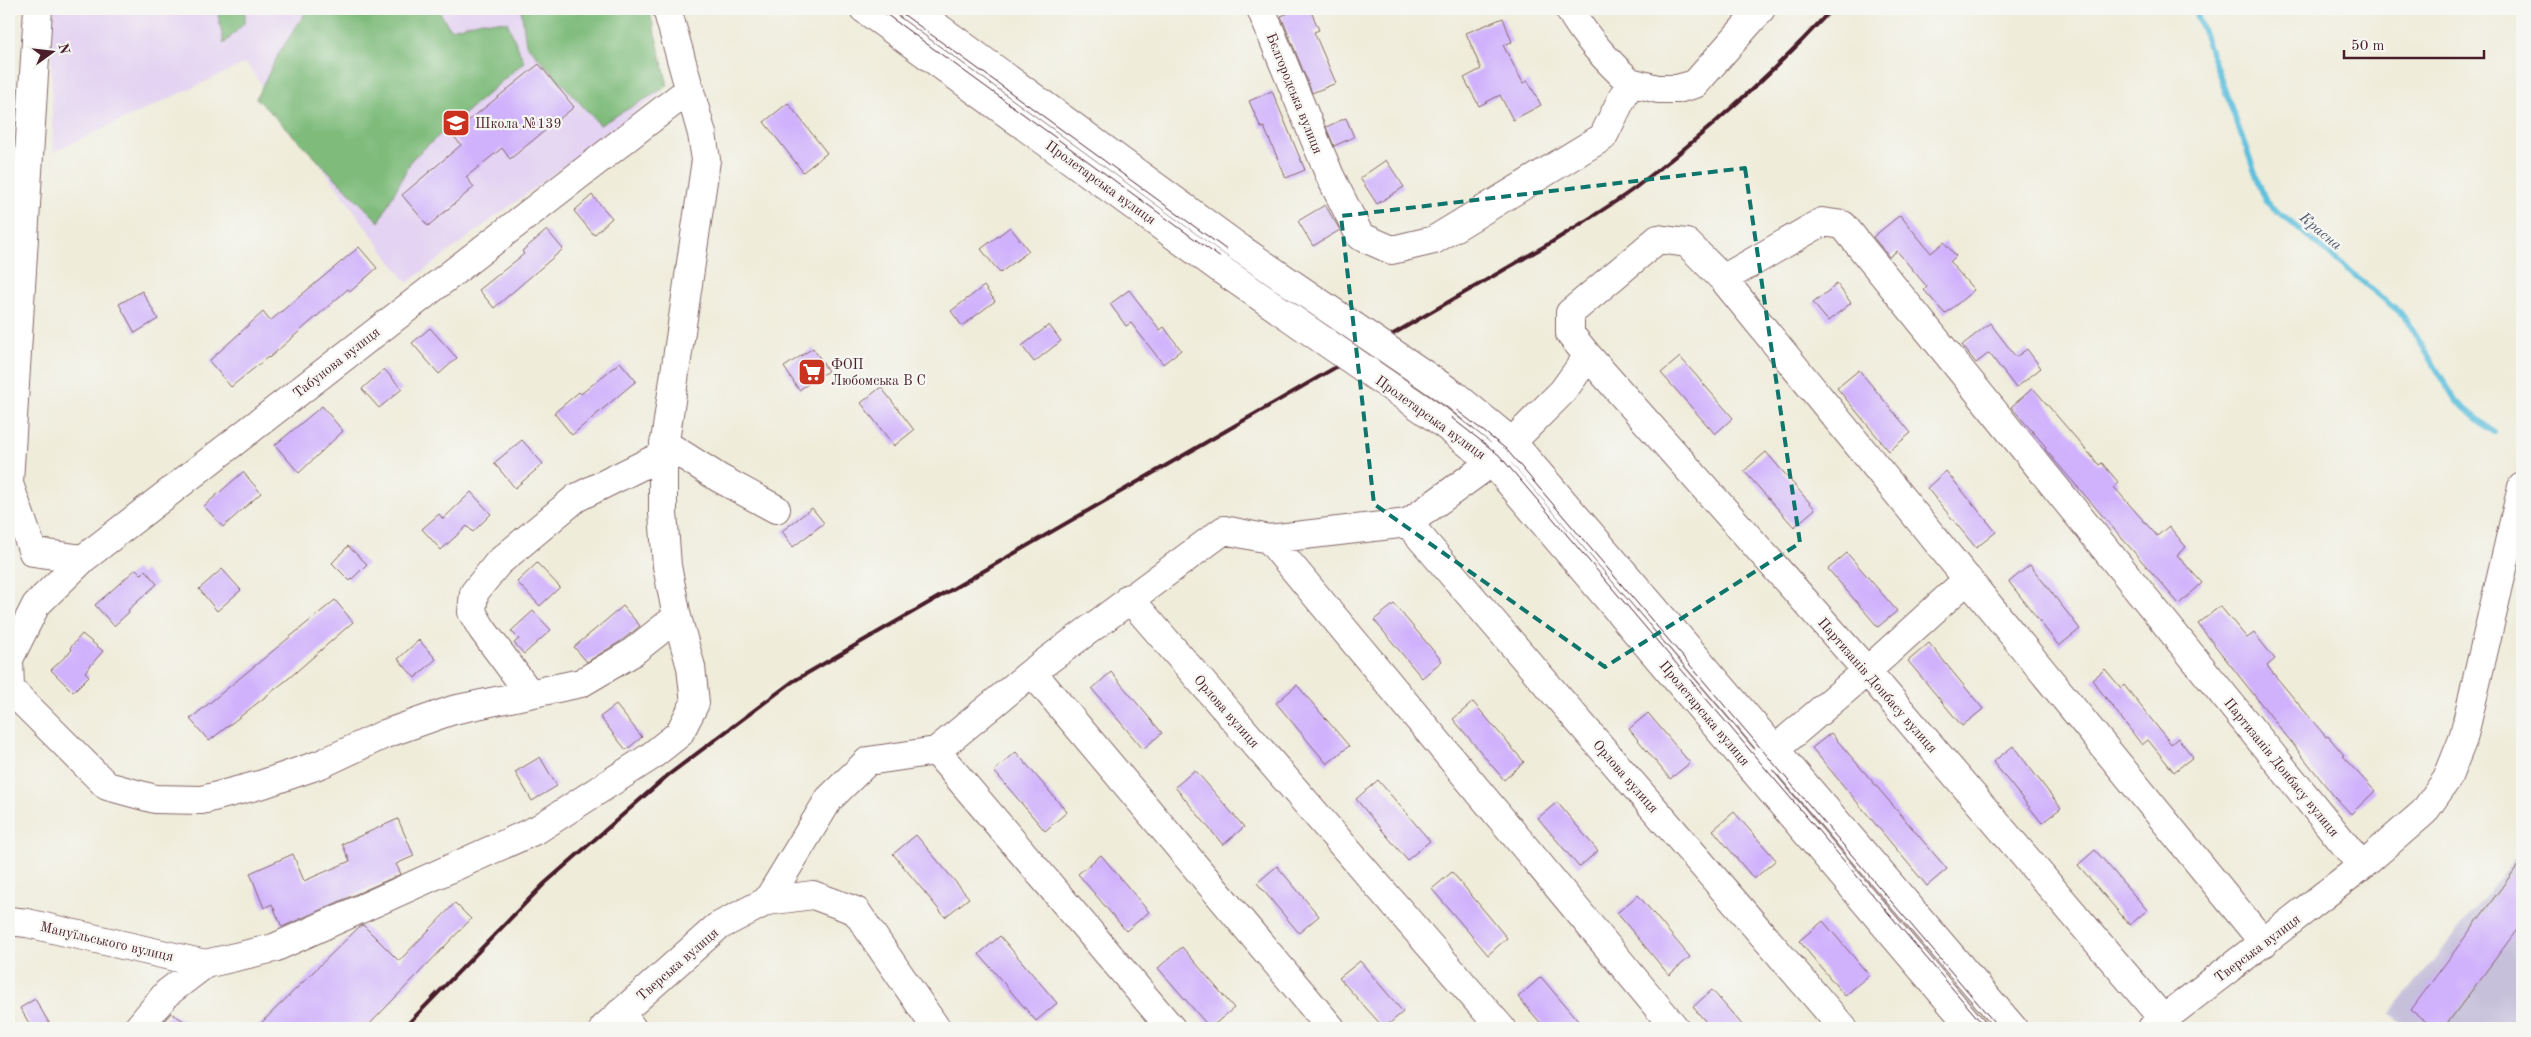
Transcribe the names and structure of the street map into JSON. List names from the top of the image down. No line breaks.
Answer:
{"streets":{"street":["Бєлгородська вулиця","Пролетарська вулиця","Табунова вулиця","Партизанів Донбасу вулиця","Орлова вулиця","Мануїльського вулиця","Тверська вулиця"]},"crossings":[["Партизанів Донбасу вулиця","Тверська вулиця"]],"water":["Красна"],"places":{"school or university":["Школа №139"],"supermarket":["ФОП Любомська В С"]},"scale_bar":"50 m","north":"right"}
